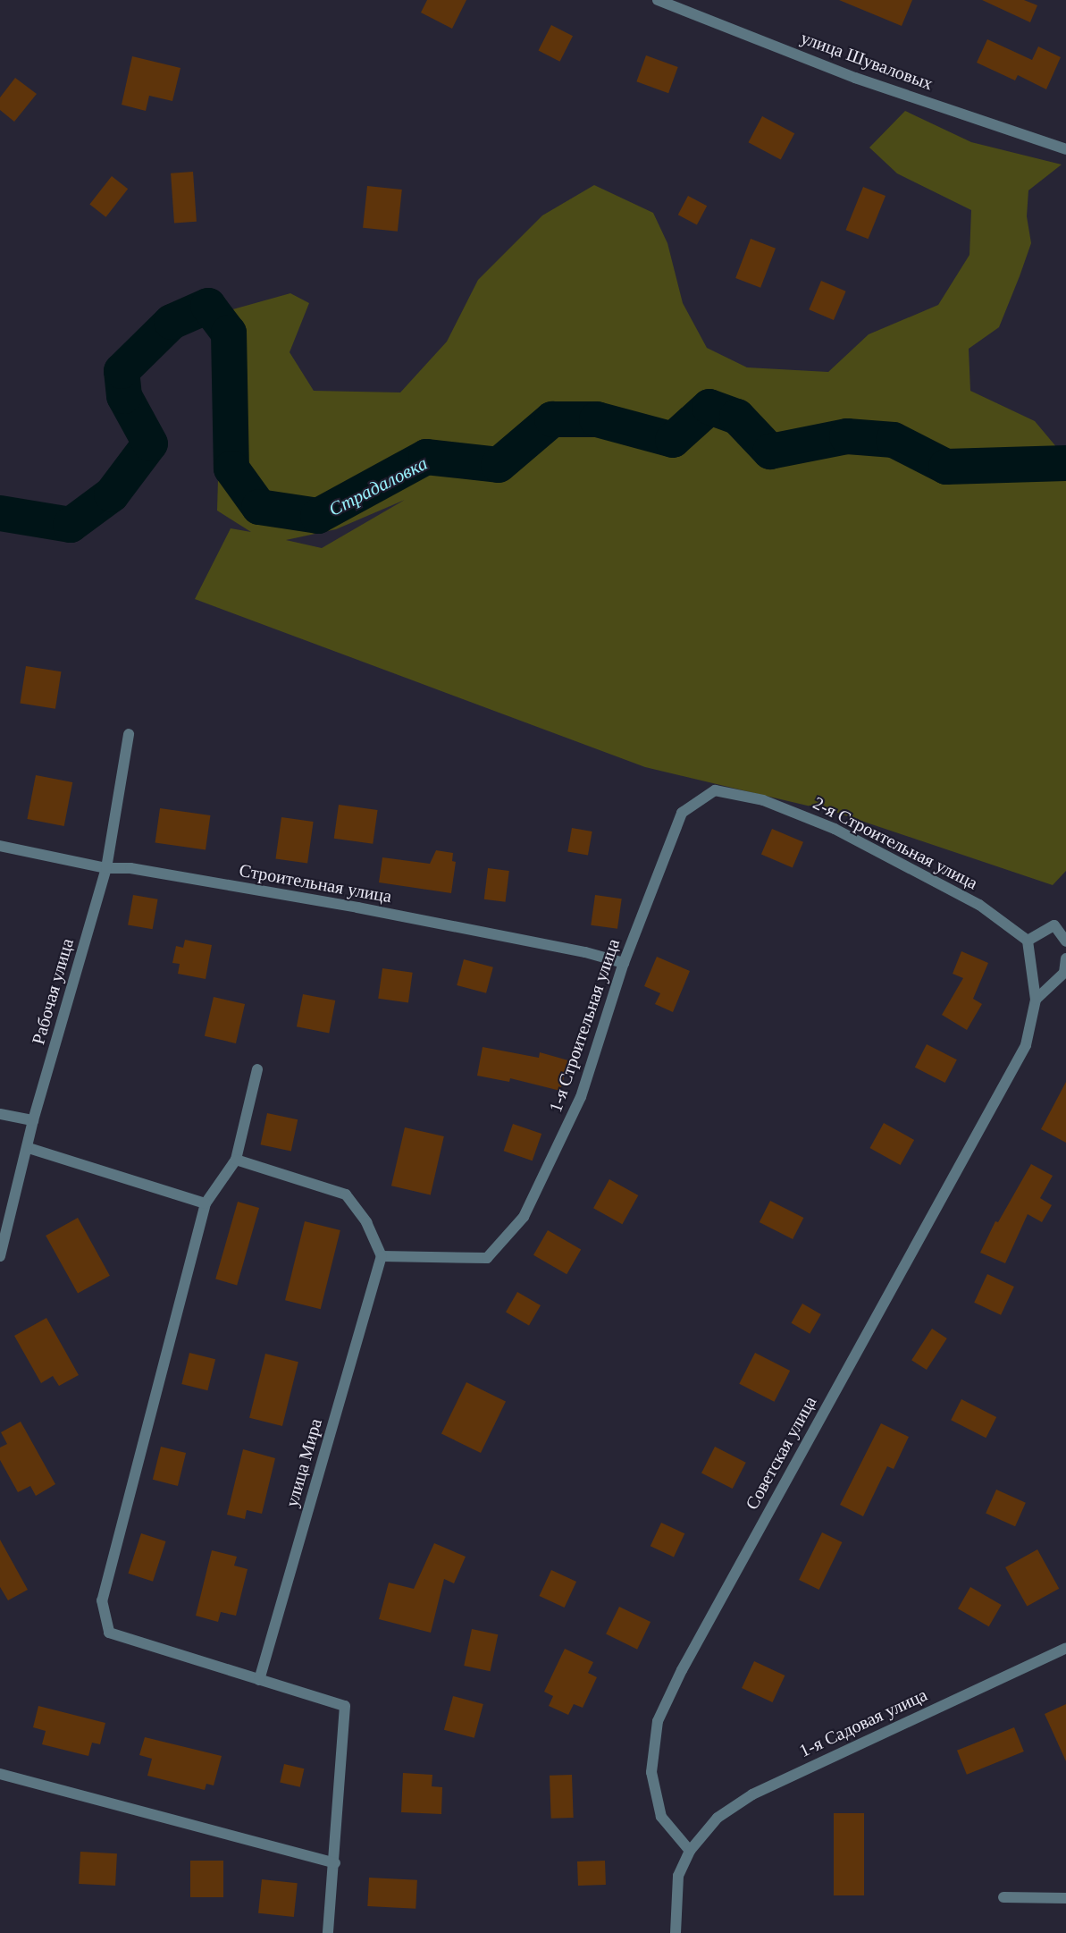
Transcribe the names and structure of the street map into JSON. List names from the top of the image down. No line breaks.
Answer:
{"streets":{"street":["улица Шуваловых","2-я Строительная улица","Строительная улица","Рабочая улица","1-я Строительная улица","Советская улица","улица Мира","1-я Садовая улица"]},"crossings":[["2-я Строительная улица","1-я Строительная улица"],["2-я Строительная улица","Советская улица"],["Строительная улица","Рабочая улица"],["Строительная улица","1-я Строительная улица"],["1-я Строительная улица","улица Мира"],["Советская улица","1-я Садовая улица"]],"water":["Страдаловка"]}
